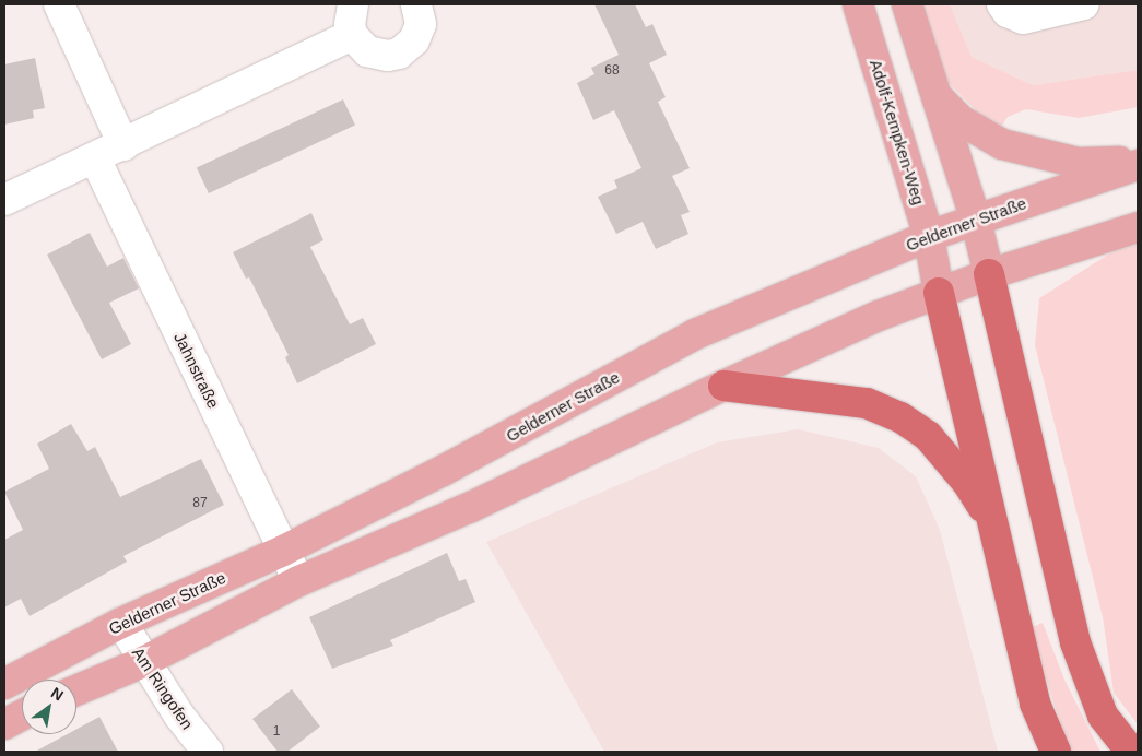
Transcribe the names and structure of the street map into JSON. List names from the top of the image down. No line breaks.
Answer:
{"streets":{"main road":["Adolf-Kempken-Weg","Gelderner Straße"],"street":["Jahnstraße","Am Ringofen"]},"crossings":[["Adolf-Kempken-Weg","Gelderner Straße"],["Gelderner Straße","Jahnstraße"],["Gelderner Straße","Am Ringofen"]],"house_numbers":["68","87","1"],"north":"top right"}
